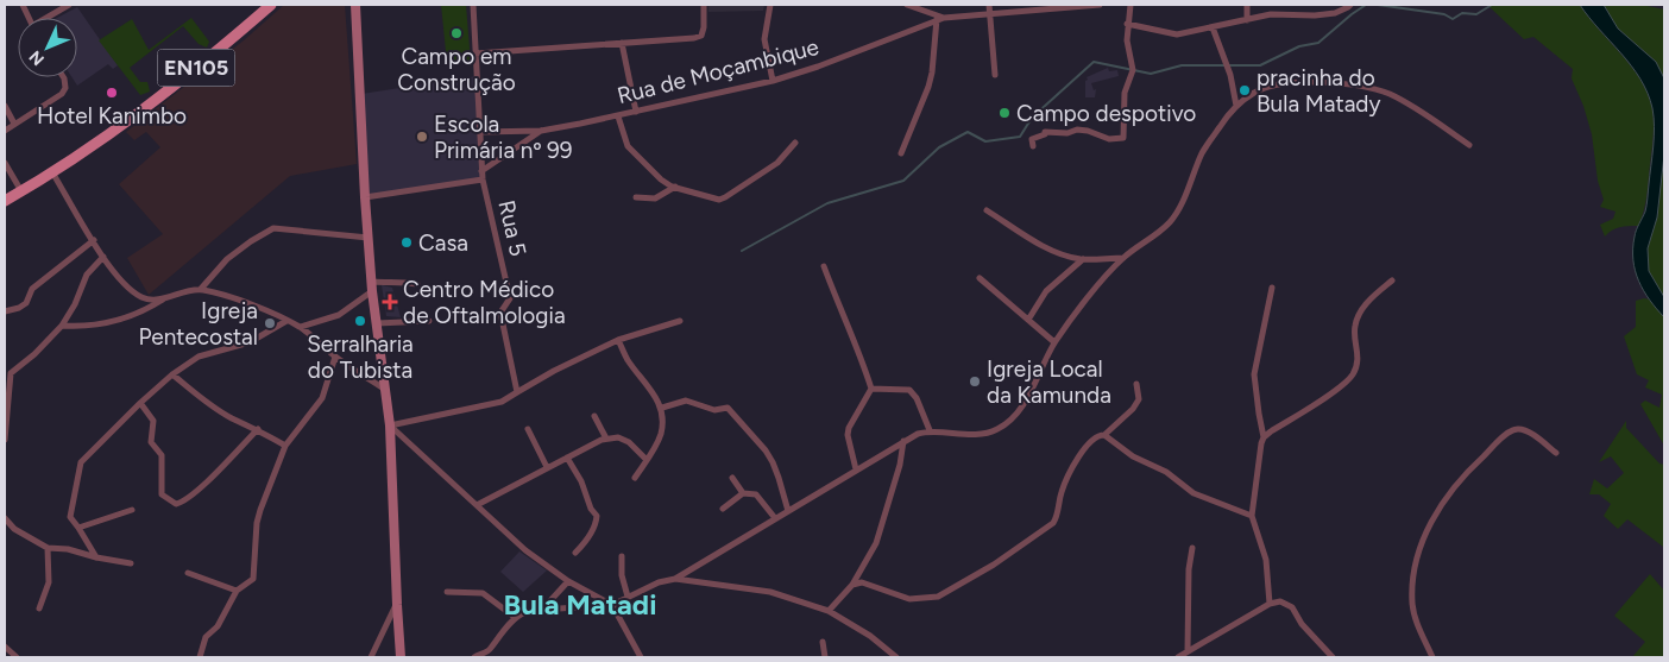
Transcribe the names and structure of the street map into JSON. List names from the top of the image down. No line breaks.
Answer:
{"streets":{"main road":["EN105"],"street":["Rua de Moçambique","Rua 5"]},"crossings":[["Rua de Moçambique","Rua 5"]],"districts":["Bula Matadi"],"places":{"other":["Campo em Construção","pracinha do Bula Matady","Hotel Kanimbo","Campo despotivo","Escola Primária nº 99","Casa","Serralharia do Tubista","Igreja Pentecostal","Igreja Local da Kamunda"],"health":["Centro Médico de Oftalmologia"]},"north":"bottom left"}
